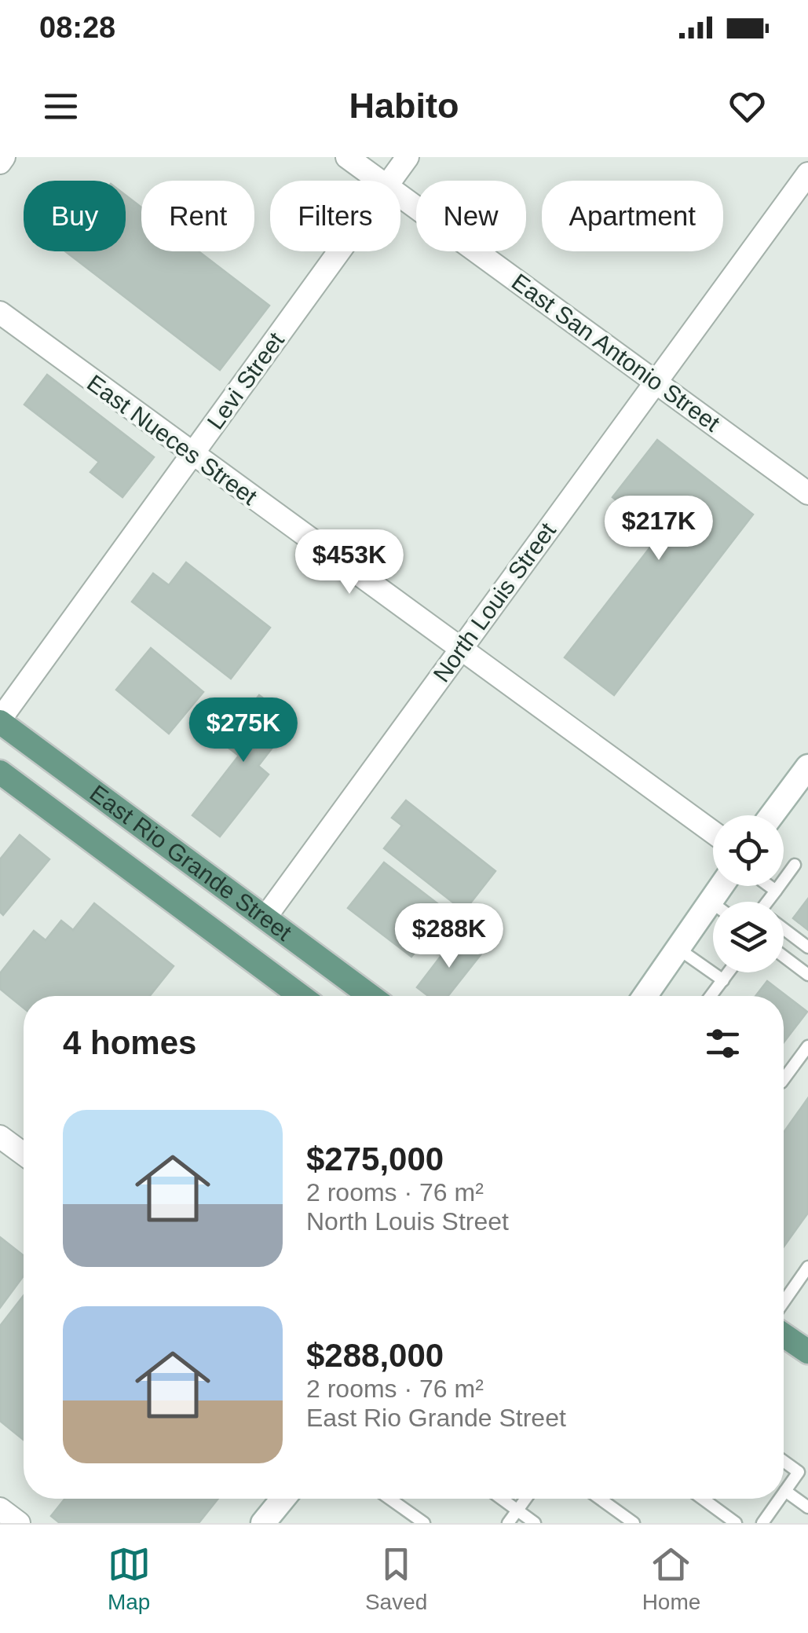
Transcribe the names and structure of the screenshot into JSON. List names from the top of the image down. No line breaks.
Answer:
{"streets":{"main road":["East Rio Grande Street"],"street":["East San Antonio Street","Levi Street","East Nueces Street","North Louis Street"]},"crossings":[["East San Antonio Street","North Louis Street"],["Levi Street","East Nueces Street"],["Levi Street","East Rio Grande Street"],["East Nueces Street","North Louis Street"],["North Louis Street","East Rio Grande Street"]],"page":{"status":"08:28","header":"Habito","chip":["Buy","Rent","Filters","New","Apartment"],"price":["$217K","$453K","$275K","$288K"],"heading":"4 homes","list":[{"name":"$275,000","note":"2 rooms · 76 m² · North Louis Street"},{"name":"$288,000","note":"2 rooms · 76 m² · East Rio Grande Street"}],"tabs":["Map","Saved","Home"]}}
